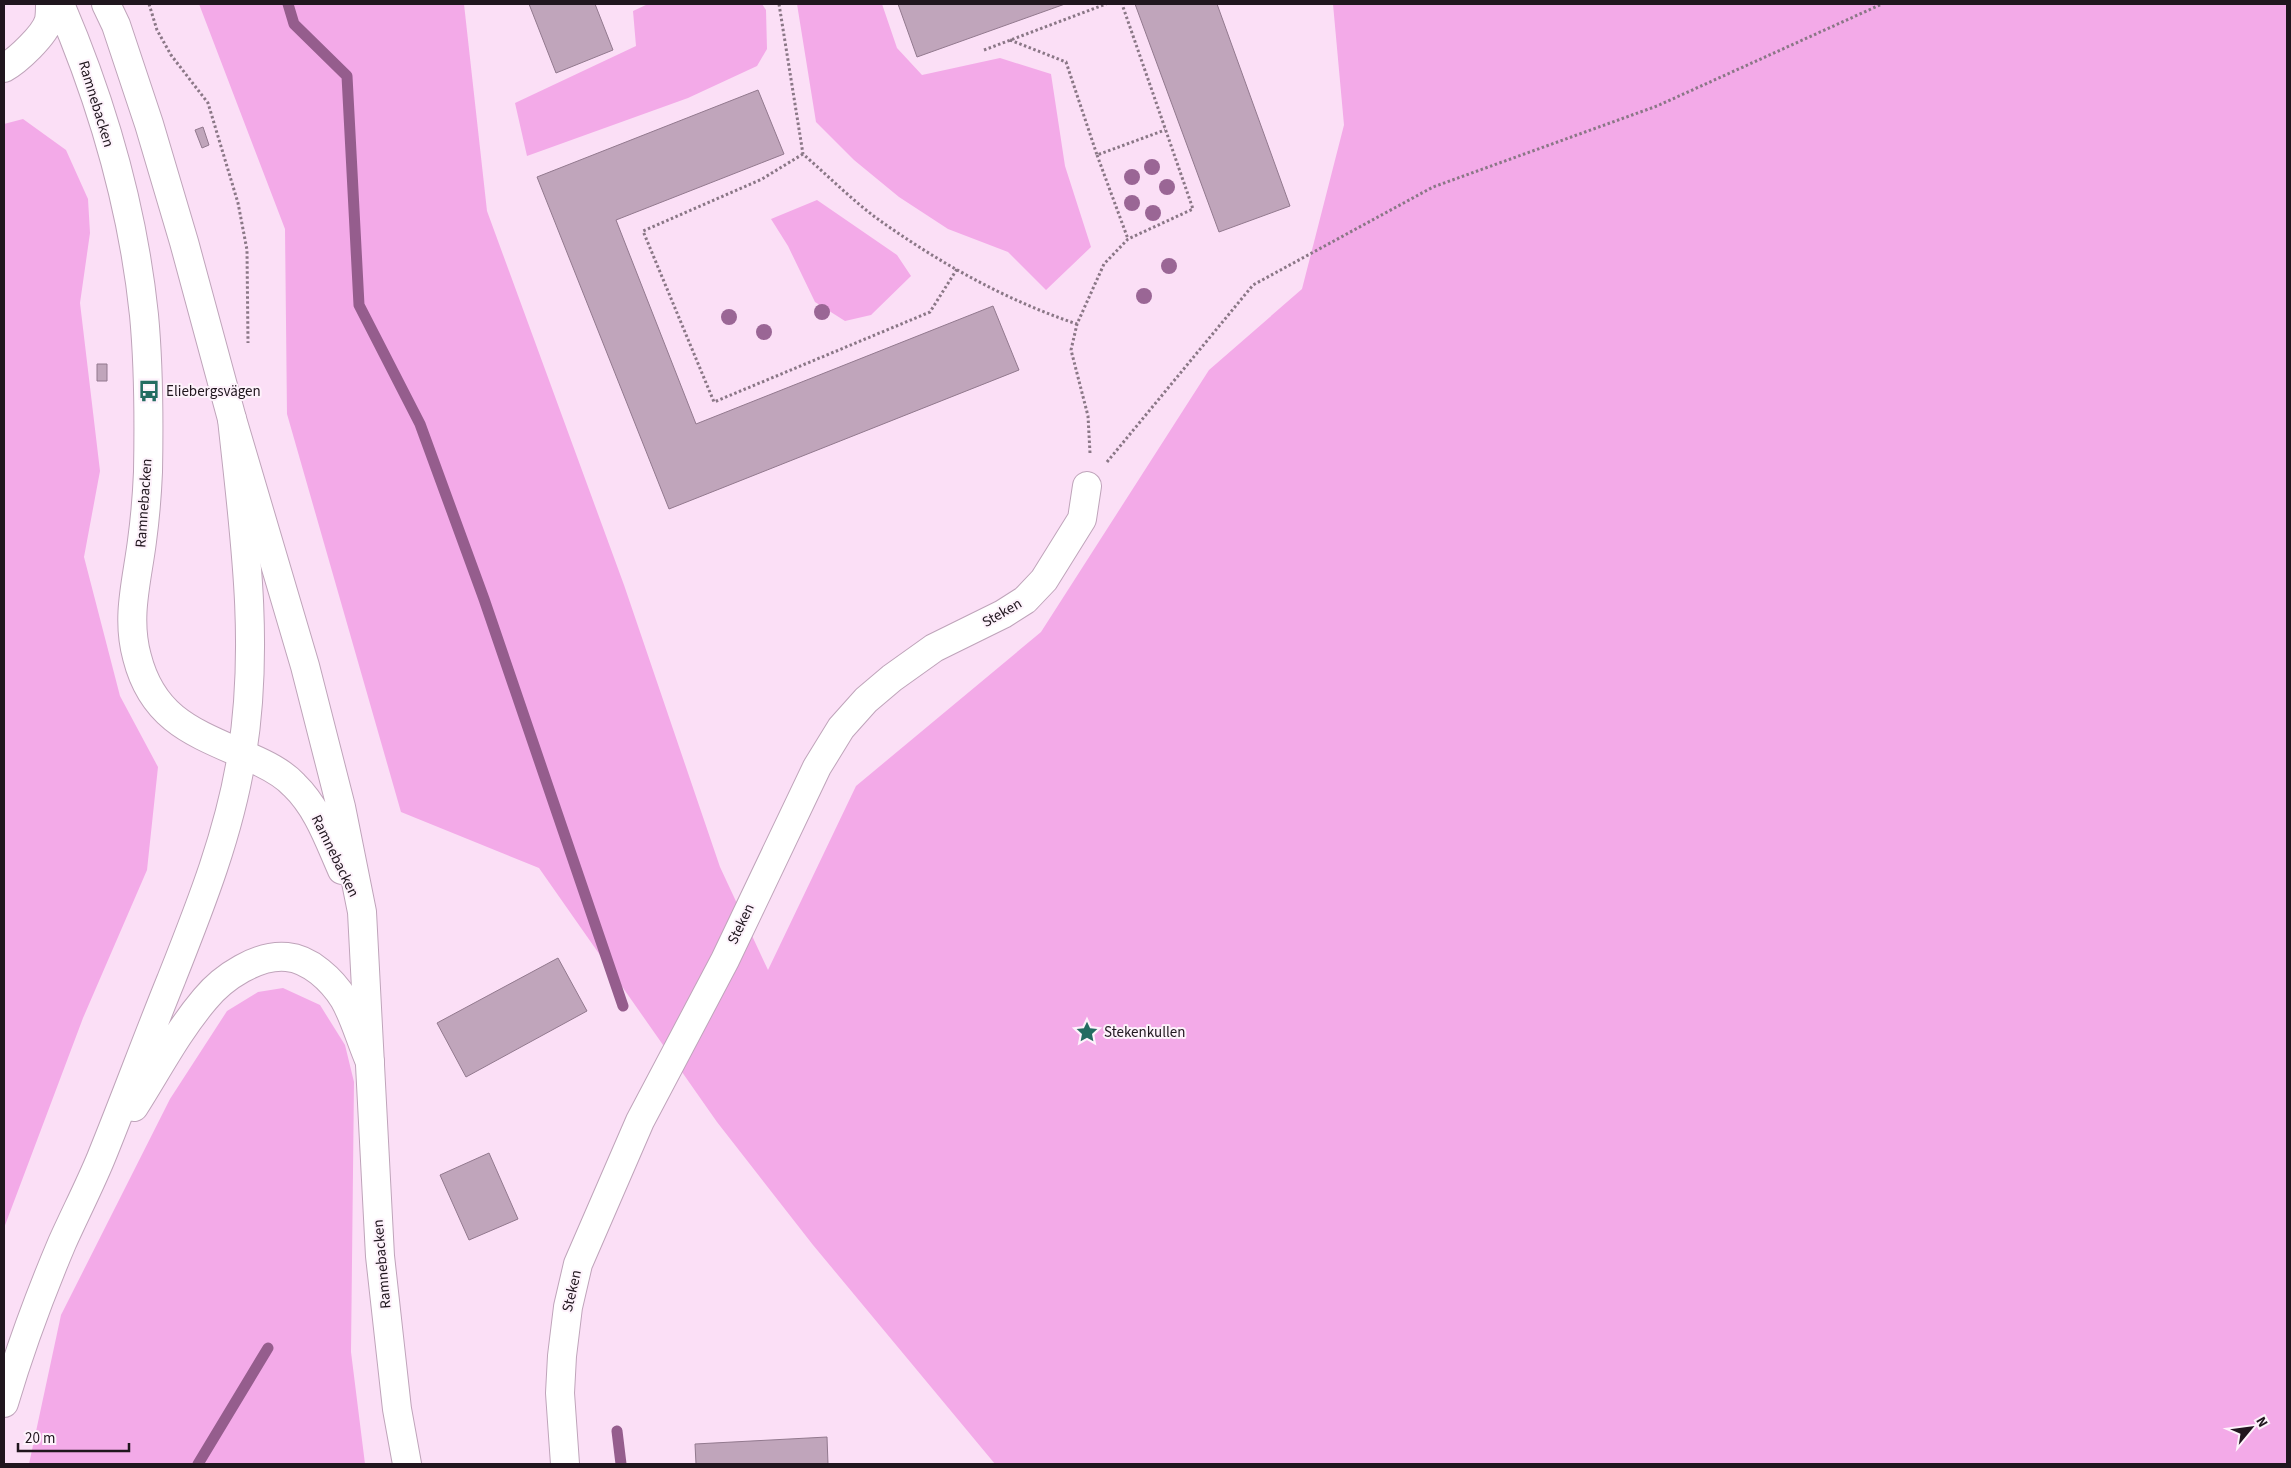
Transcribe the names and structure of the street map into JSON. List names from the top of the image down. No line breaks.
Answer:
{"streets":{"main road":["Ramnebacken","Steken"]},"places":{"bus stop":["Eliebergsvägen"],"place":["Stekenkullen"]},"scale_bar":"20 m","north":"top right"}
